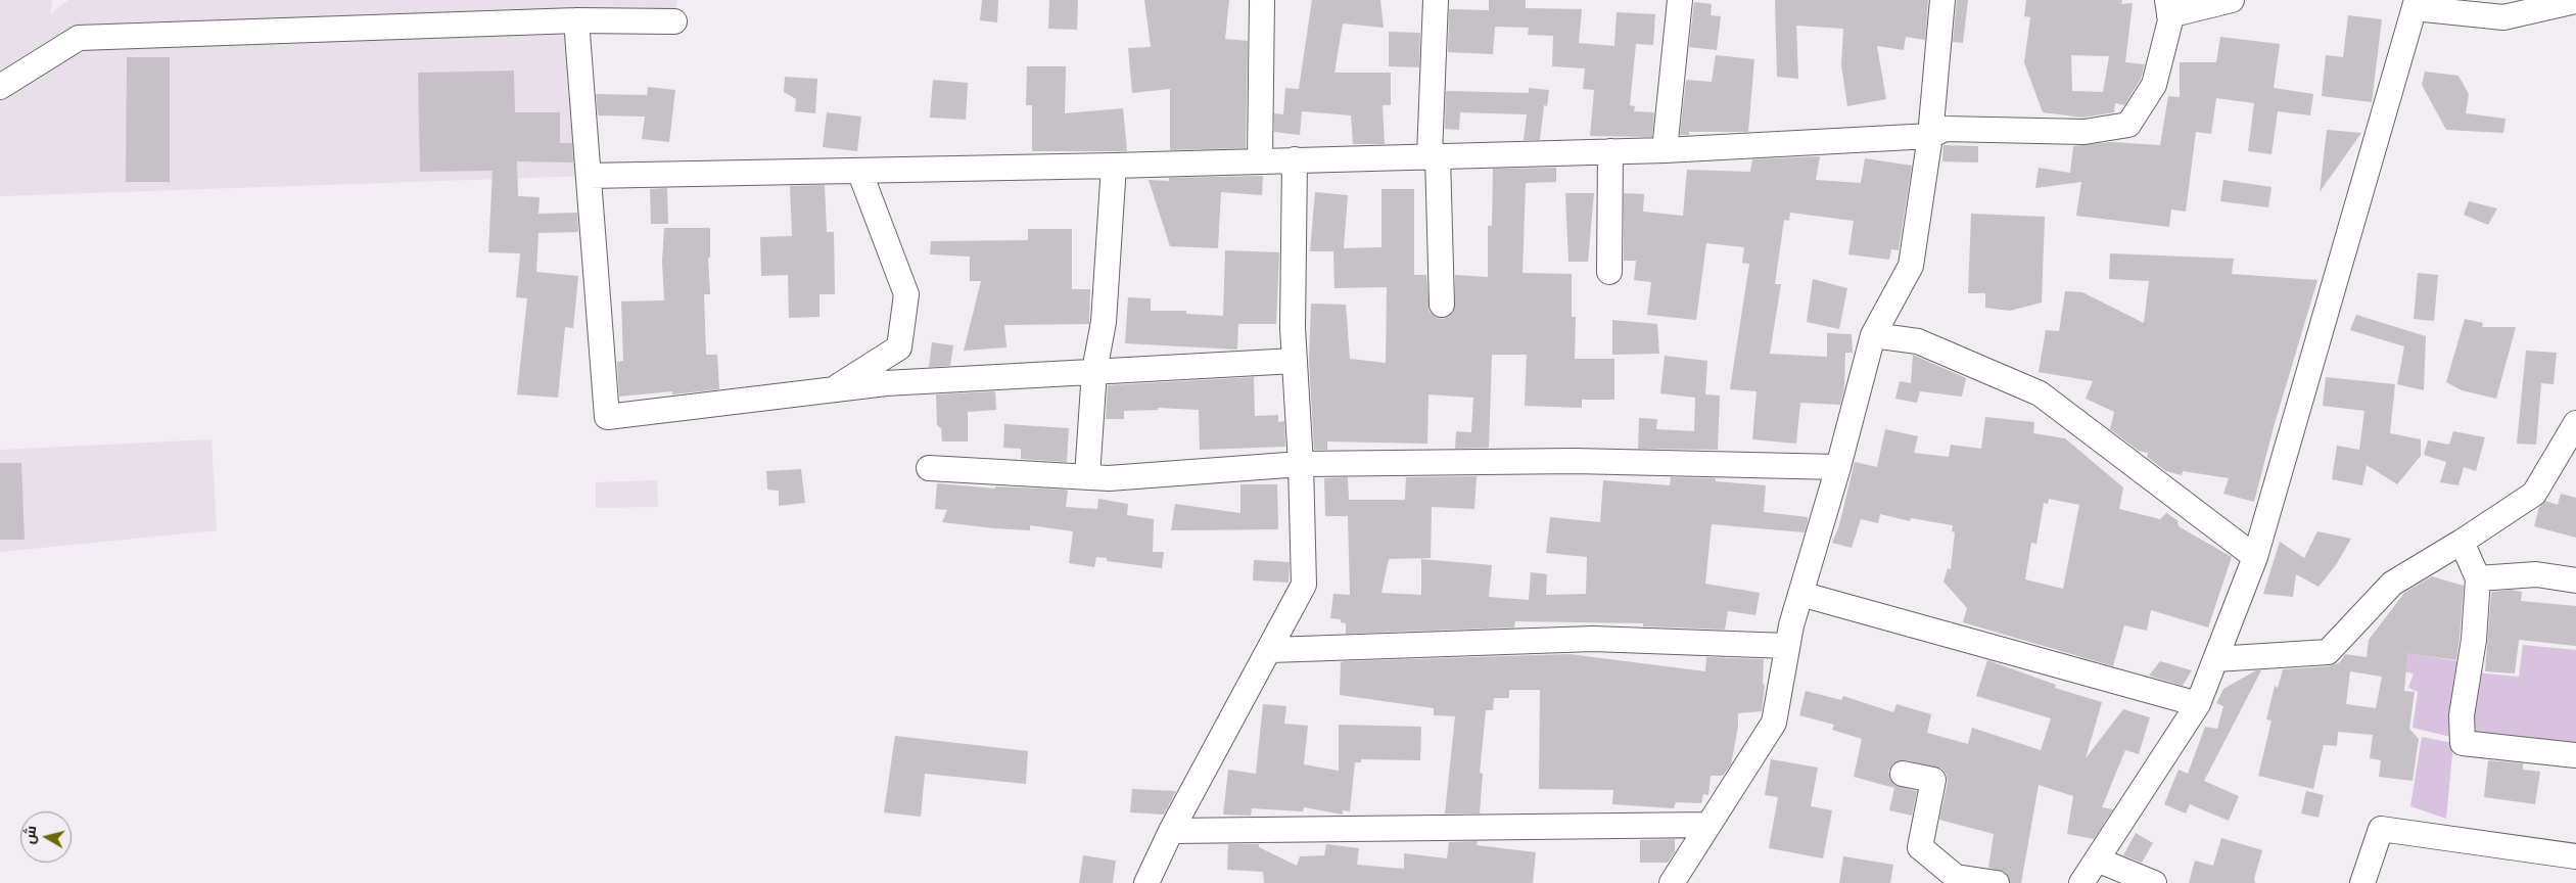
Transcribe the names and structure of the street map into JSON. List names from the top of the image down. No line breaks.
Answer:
{"north":"left"}
